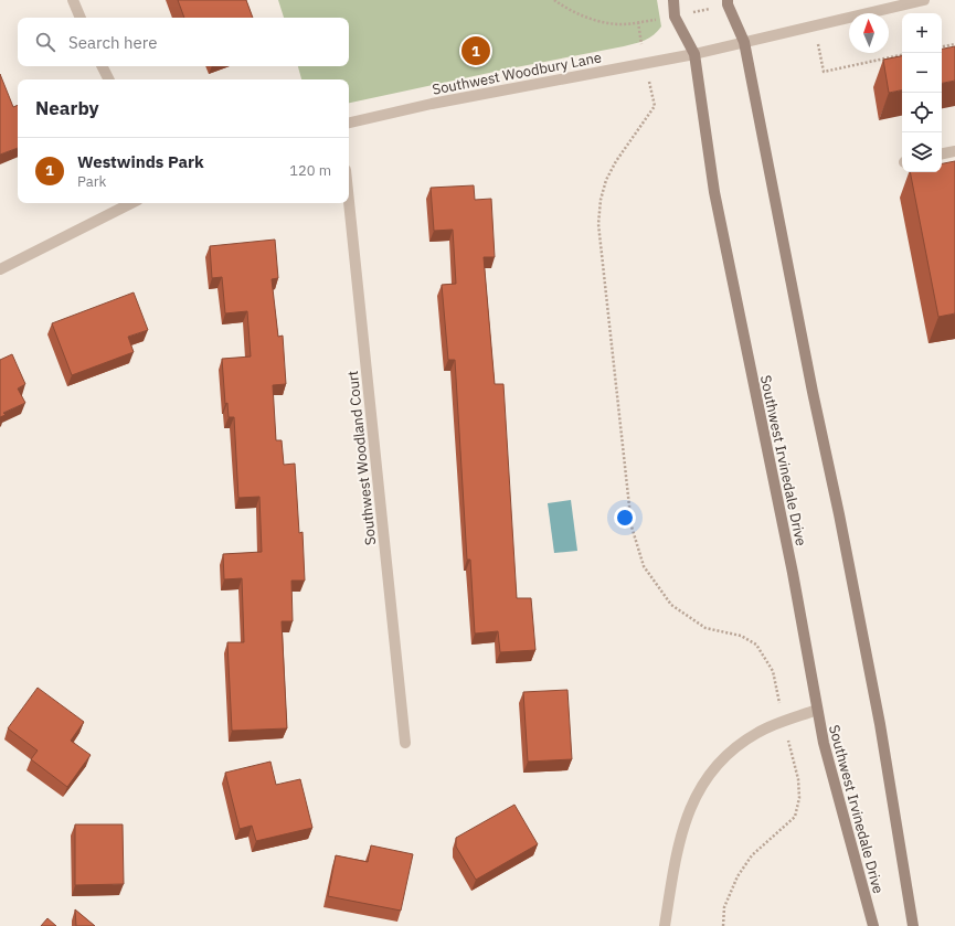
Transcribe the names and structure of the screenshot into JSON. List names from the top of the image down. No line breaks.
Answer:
{"streets":{"main road":["Southwest Irvinedale Drive"],"street":["Southwest Woodbury Lane","Southwest Woodland Court"]},"crossings":[["Southwest Woodbury Lane","Southwest Irvinedale Drive"]],"north":"top","page":{"map_buttons":["+","−"],"search":"Search here","pins":"1","heading":"Nearby","list":[{"mark":"1","name":"Westwinds Park","note":"Park","value":"120 m"}]}}
